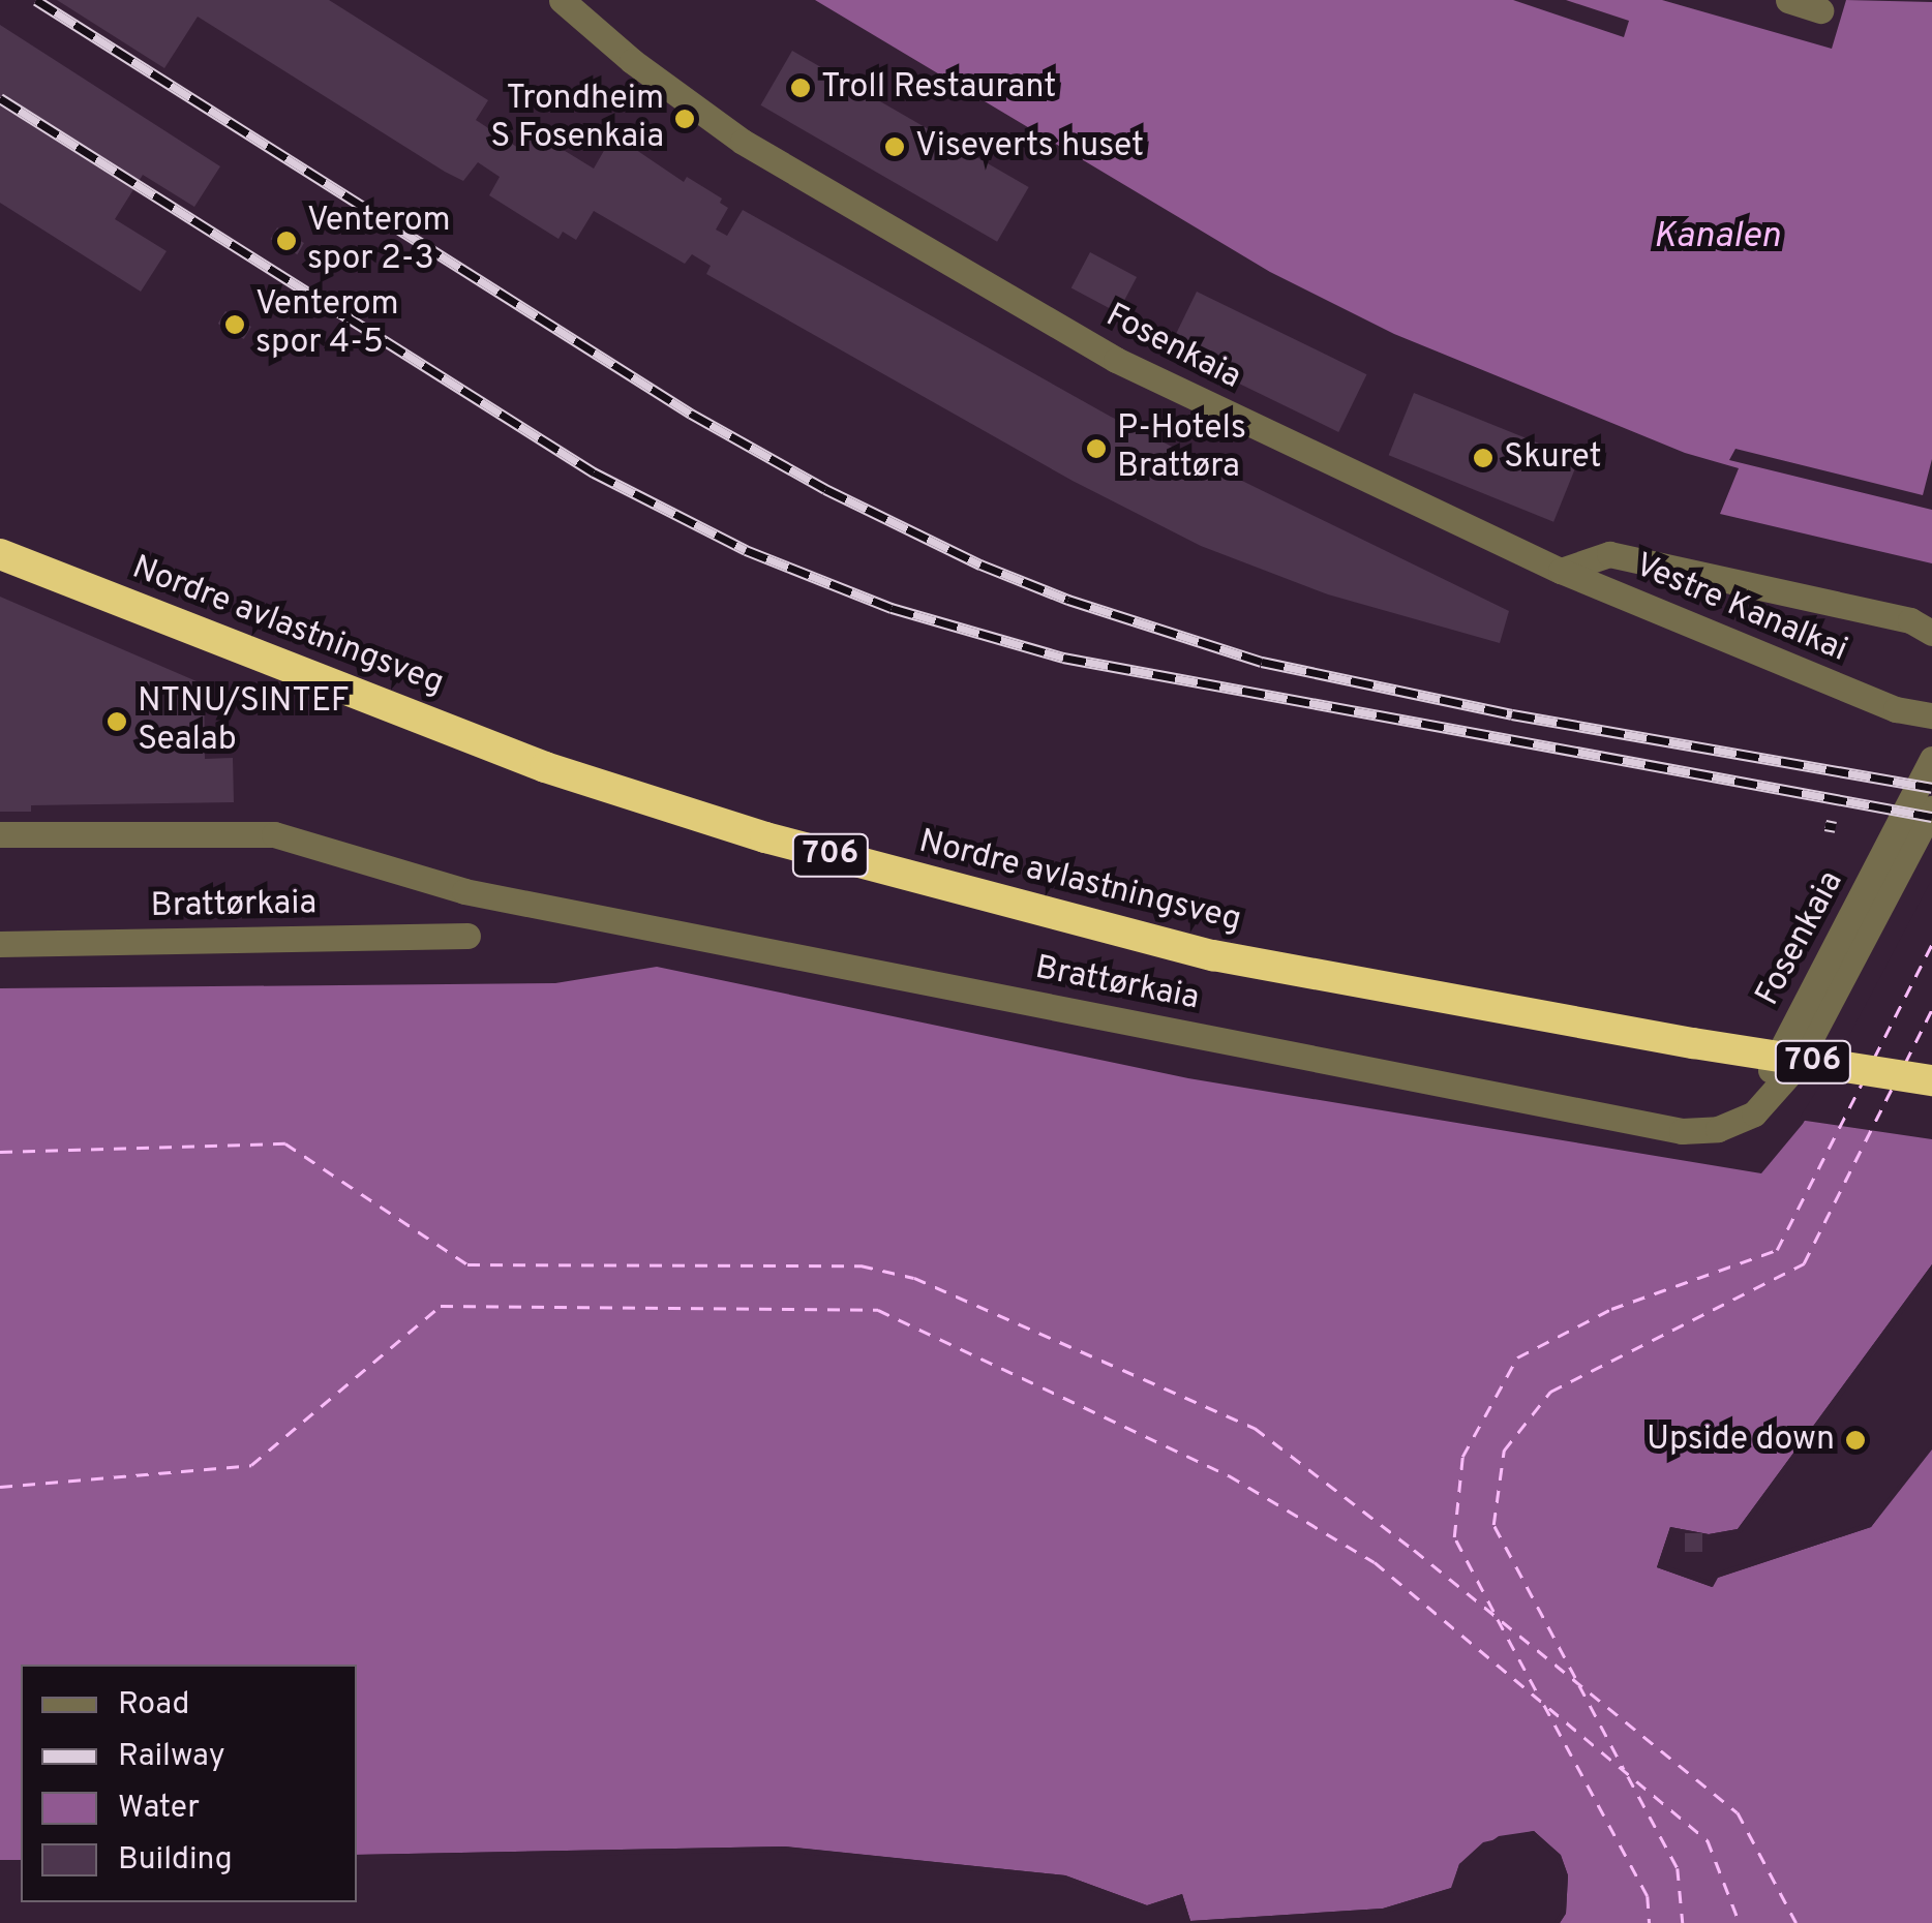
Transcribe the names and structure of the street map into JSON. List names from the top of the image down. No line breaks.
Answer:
{"streets":{"highway":["Nordre avlastningsveg","706"],"street":["Fosenkaia","Vestre Kanalkai","Brattørkaia"]},"crossings":[["Fosenkaia","Vestre Kanalkai"],["Fosenkaia","Brattørkaia"]],"water":["Kanalen"],"places":["Troll Restaurant","Trondheim S Fosenkaia","Viseverts huset","Venterom spor 2-3","Venterom spor 4-5","P-Hotels Brattøra","Skuret","NTNU/SINTEF Sealab","Upside down"],"legend":["Road","Railway","Water","Building"]}
